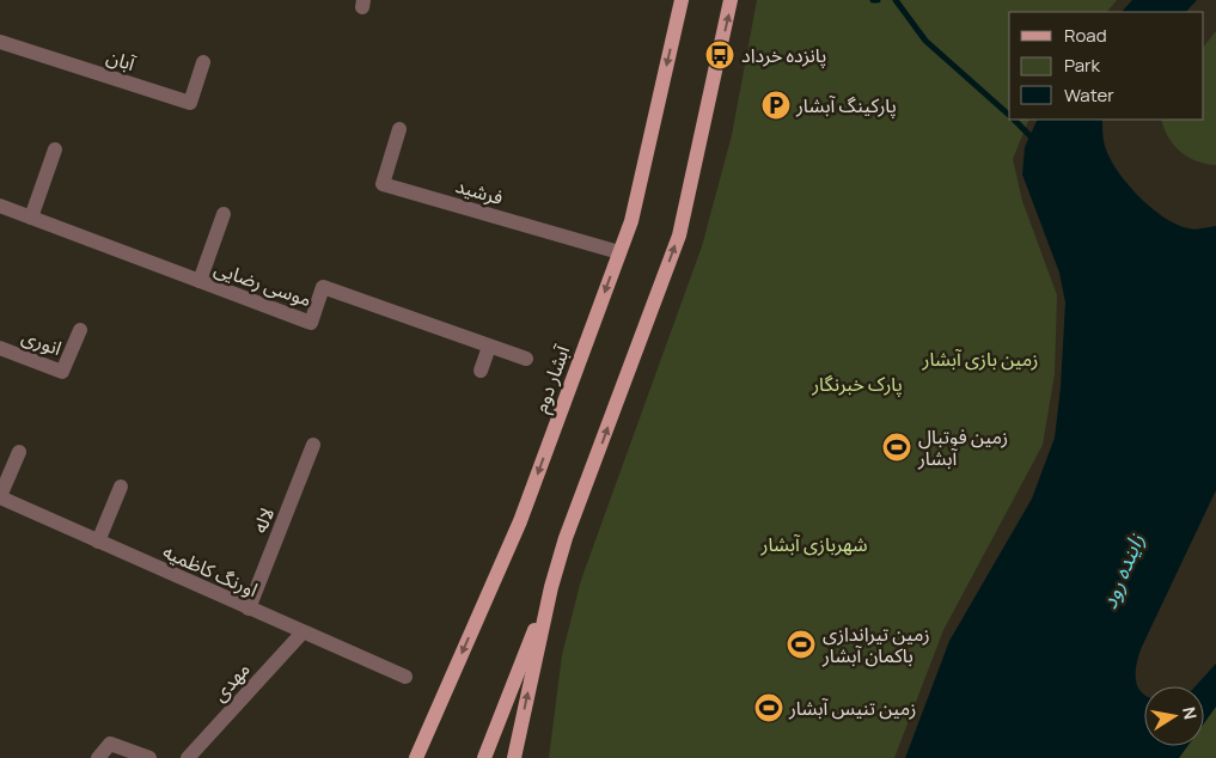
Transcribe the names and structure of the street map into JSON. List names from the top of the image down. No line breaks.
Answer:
{"streets":{"main road":["آبشار دوم"],"street":["آبان","فرشید","موسی رضایی","انوری","لاله","اورنگ کاظمیه","مهدی"]},"crossings":[["فرشید","آبشار دوم"],["لاله","اورنگ کاظمیه"],["اورنگ کاظمیه","مهدی"]],"water":["زاینده رود"],"parks":["زمین بازی آبشار","پارک خبرنگار","شهربازی آبشار"],"places":{"bus stop":["پانزده خرداد"],"parking":["پارکینگ آبشار"],"sports":["زمین فوتبال آبشار","زمین تیراندازی باکمان آبشار","زمین تنیس آبشار"]},"legend":["Road","Park","Water"],"north":"right"}
